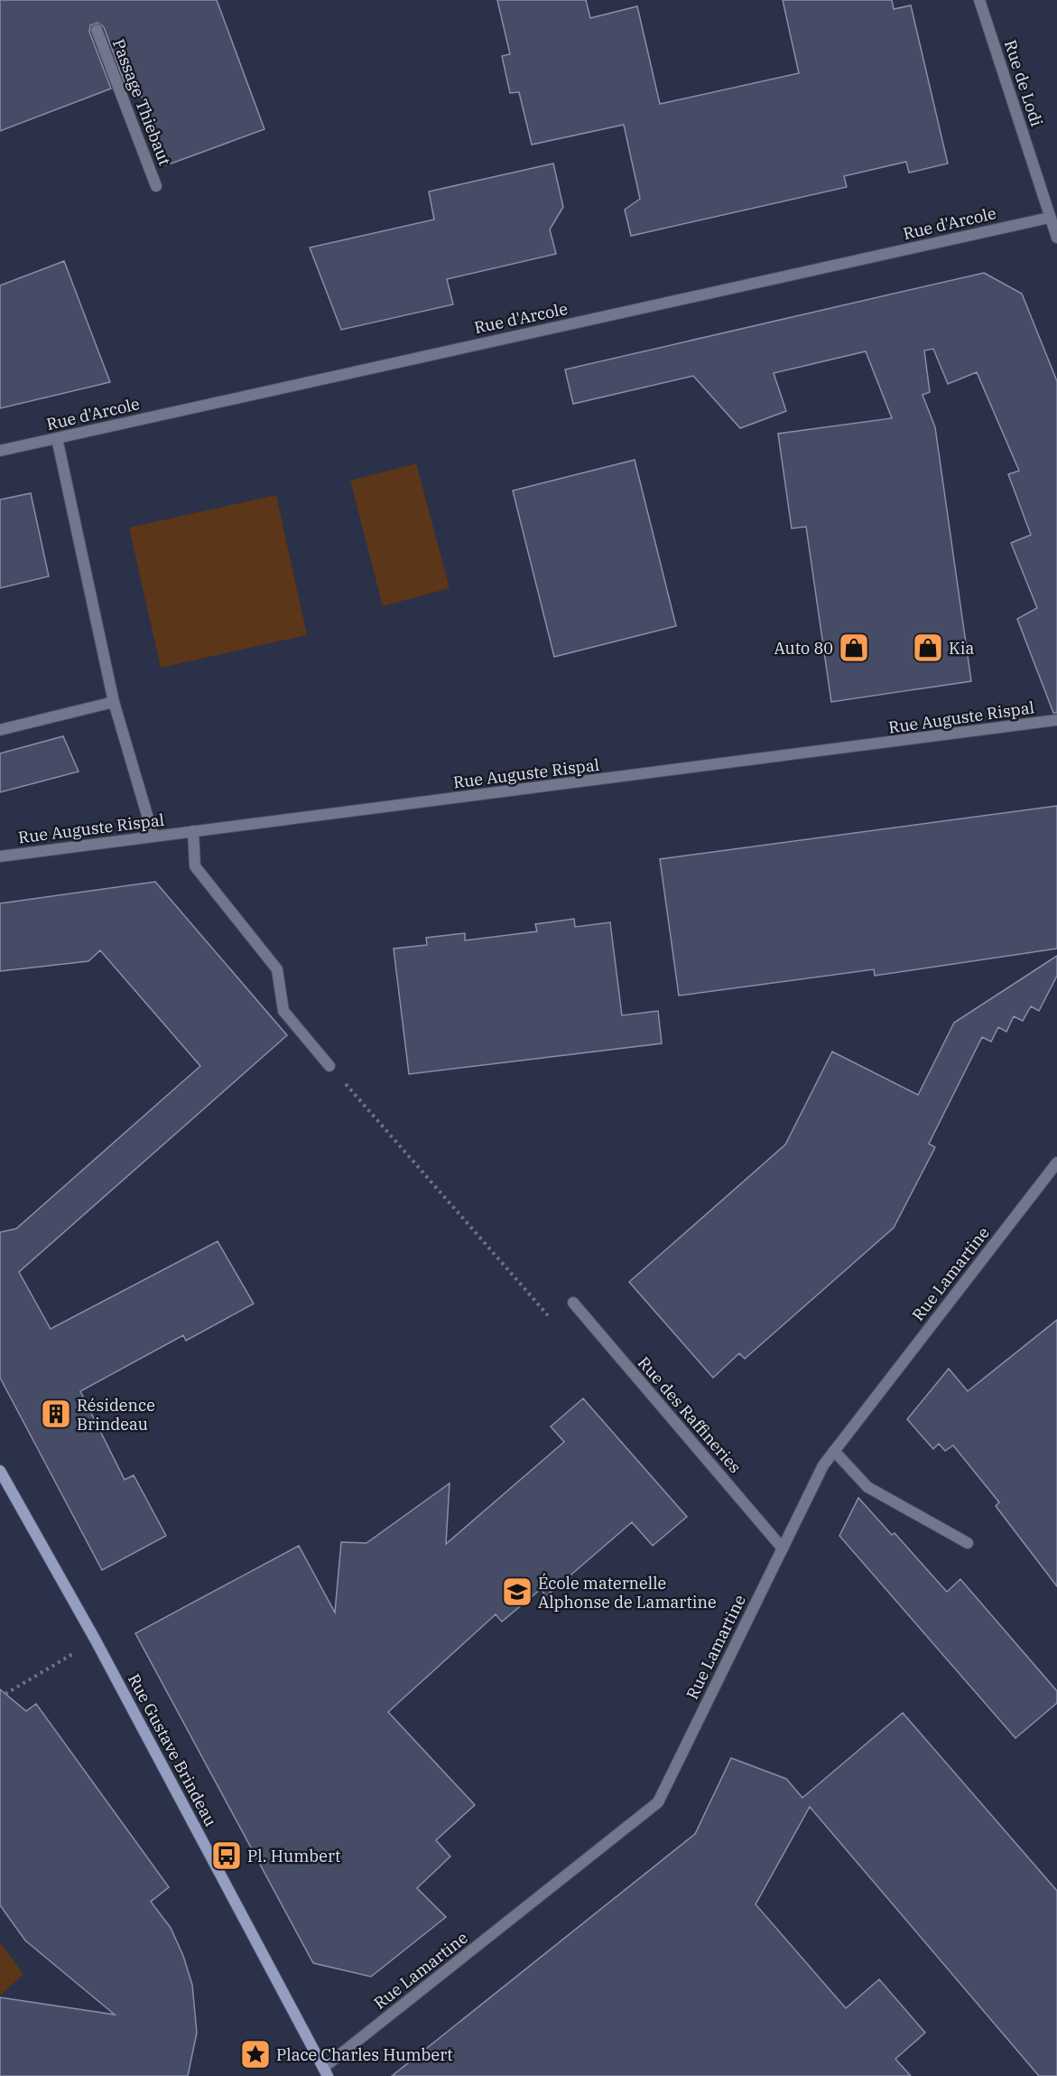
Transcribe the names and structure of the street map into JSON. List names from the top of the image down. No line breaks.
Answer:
{"streets":{"street":["Rue de Lodi","Passage Thiebaut","Rue d'Arcole","Rue Auguste Rispal","Rue Lamartine","Rue des Raffineries","Rue Gustave Brindeau"]},"crossings":[["Rue de Lodi","Rue d'Arcole"],["Rue Lamartine","Rue des Raffineries"],["Rue Lamartine","Rue Gustave Brindeau"]],"places":{"shop":["Auto 80","Kia"],"building":["Résidence Brindeau"],"school or university":["École maternelle Alphonse de Lamartine"],"bus stop":["Pl. Humbert"],"place":["Place Charles Humbert"]}}
